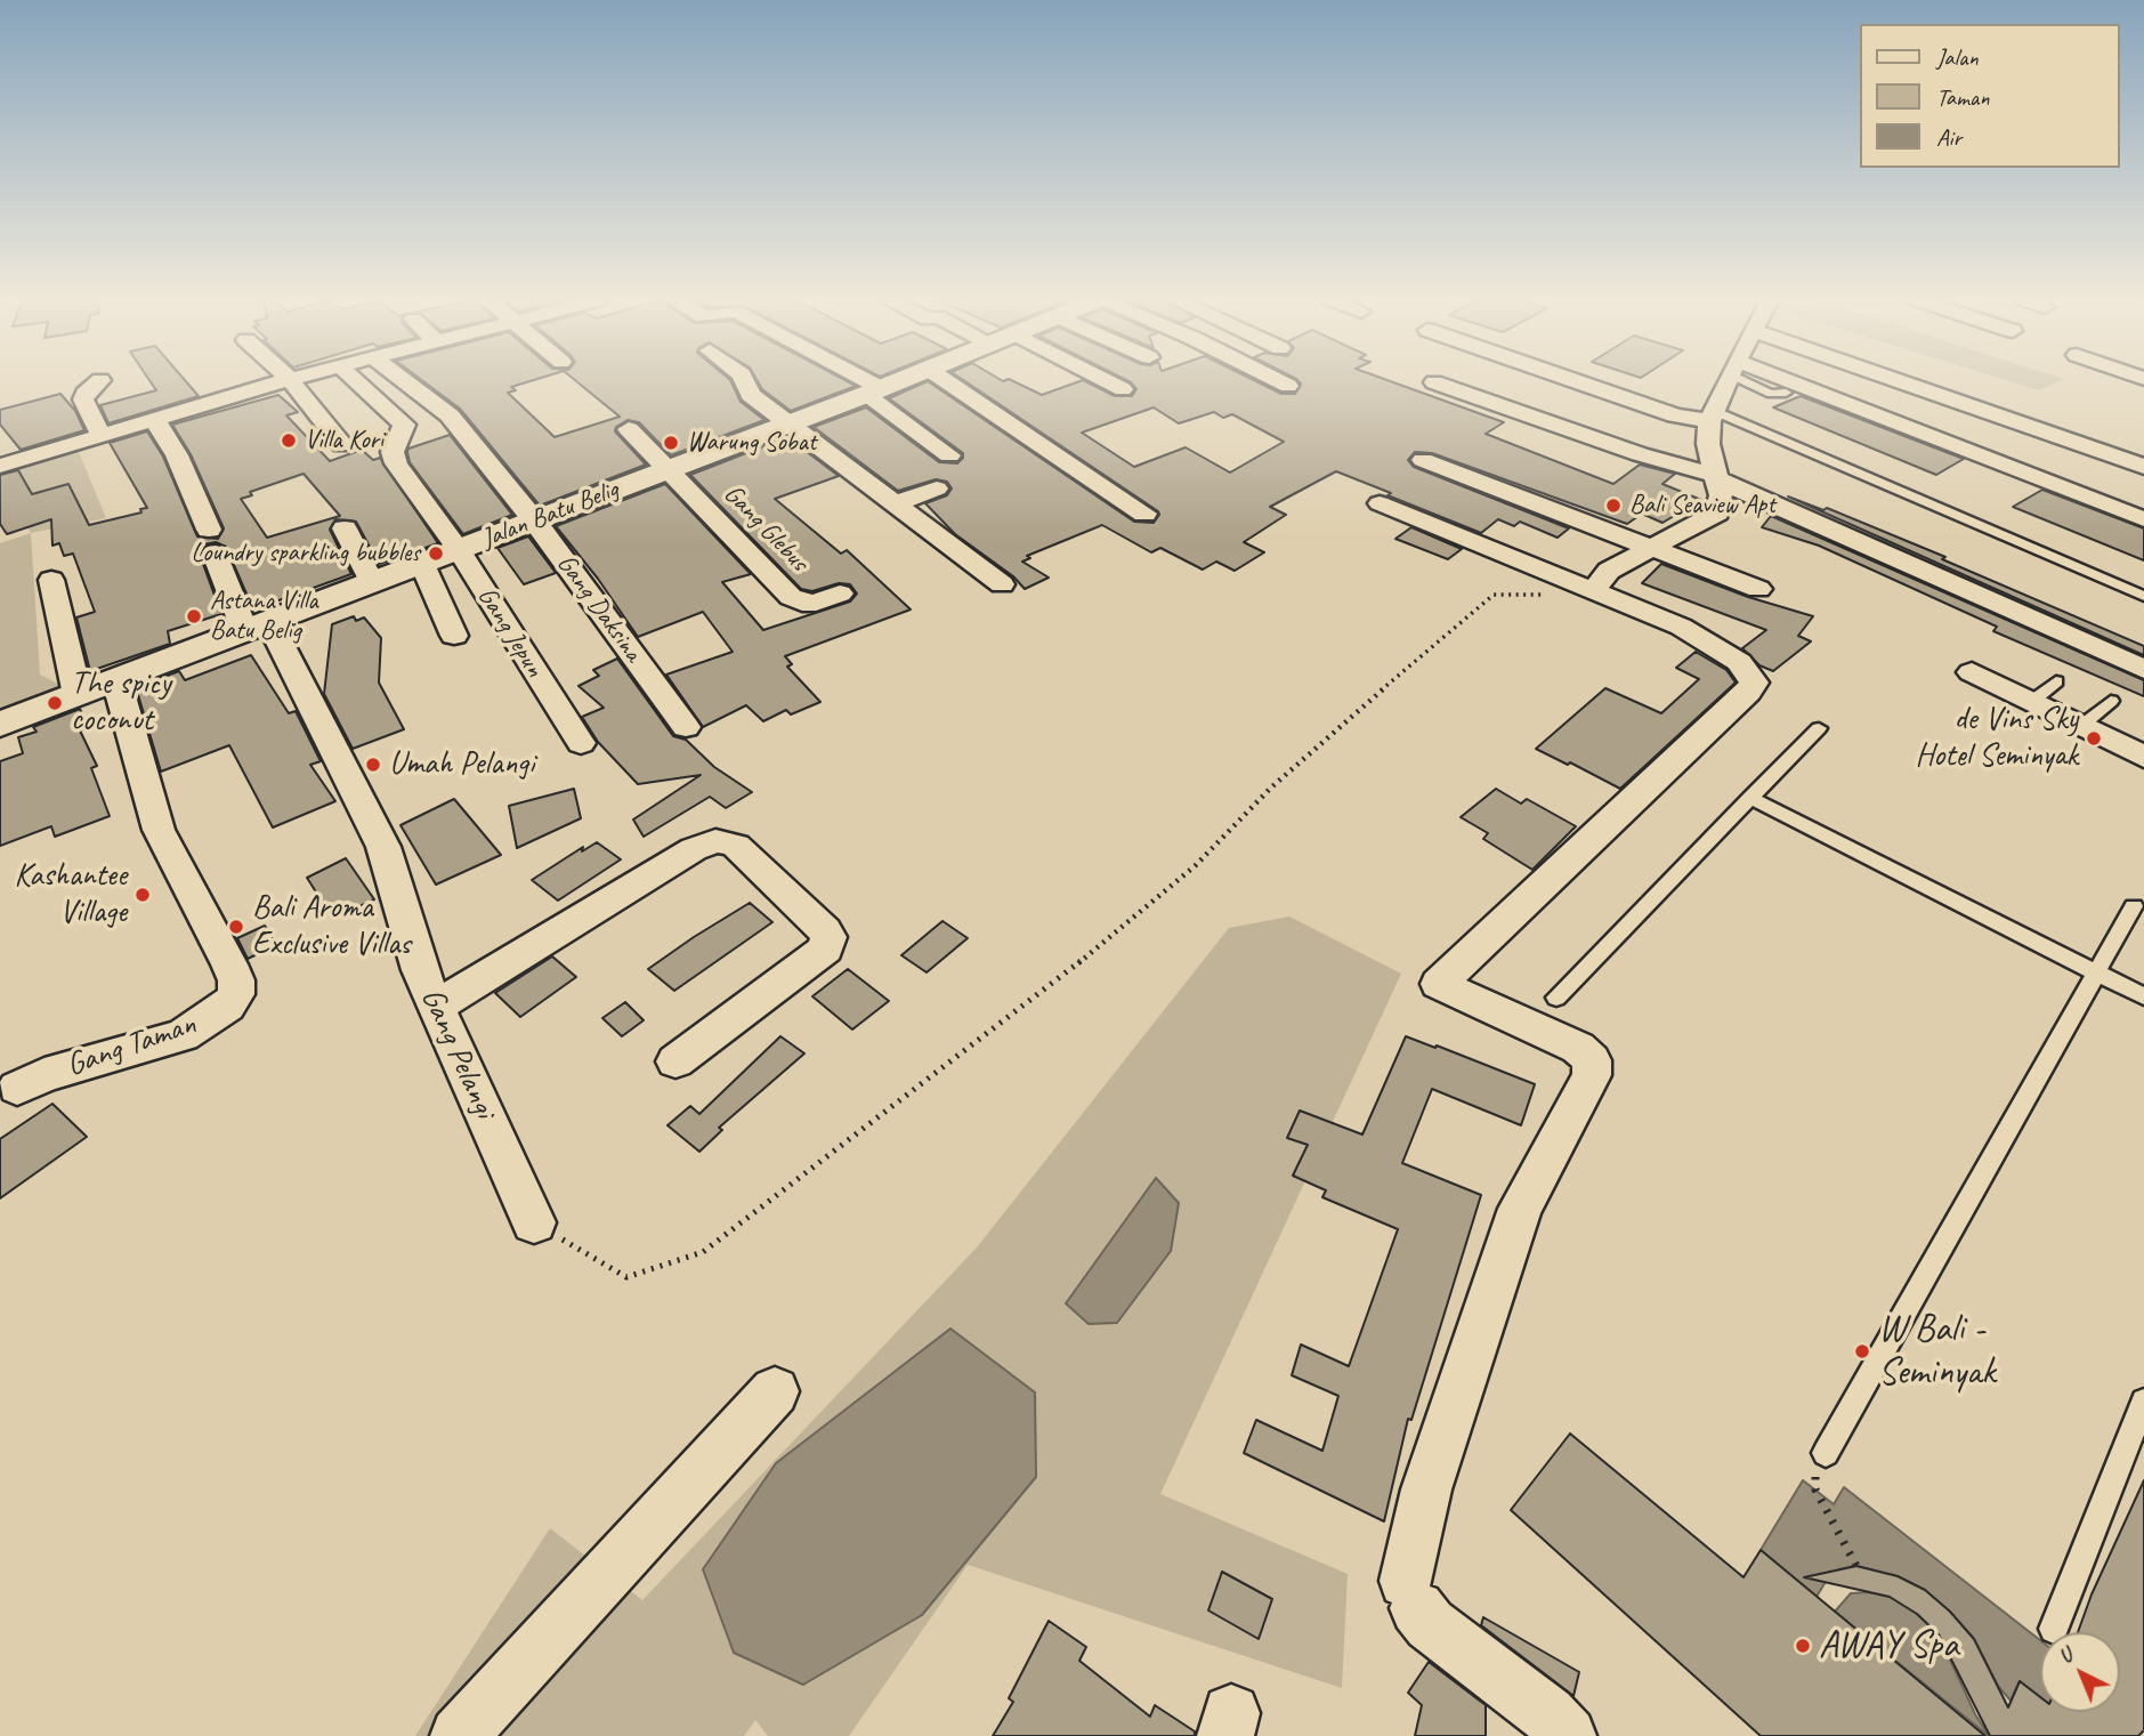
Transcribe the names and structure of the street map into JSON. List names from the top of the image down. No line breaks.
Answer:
{"streets":{"street":["Jalan Batu Belig","Gang Glebus","Gang Daksina","Gang Jepun","Gang Taman","Gang Pelangi"]},"crossings":[["Jalan Batu Belig","Gang Glebus"],["Jalan Batu Belig","Gang Daksina"],["Jalan Batu Belig","Gang Jepun"],["Jalan Batu Belig","Gang Taman"],["Jalan Batu Belig","Gang Pelangi"]],"places":["Villa Kori","Warung Sobat","Bali Seaview Apt","Loundry sparkling bubbles","Astana Villa Batu Belig","The spicy coconut","de Vins Sky Hotel Seminyak","Umah Pelangi","Kashantee Village","Bali Aroma Exclusive Villas","W Bali - Seminyak","AWAY Spa"],"legend":["Jalan","Taman","Air"],"north":"top left"}
